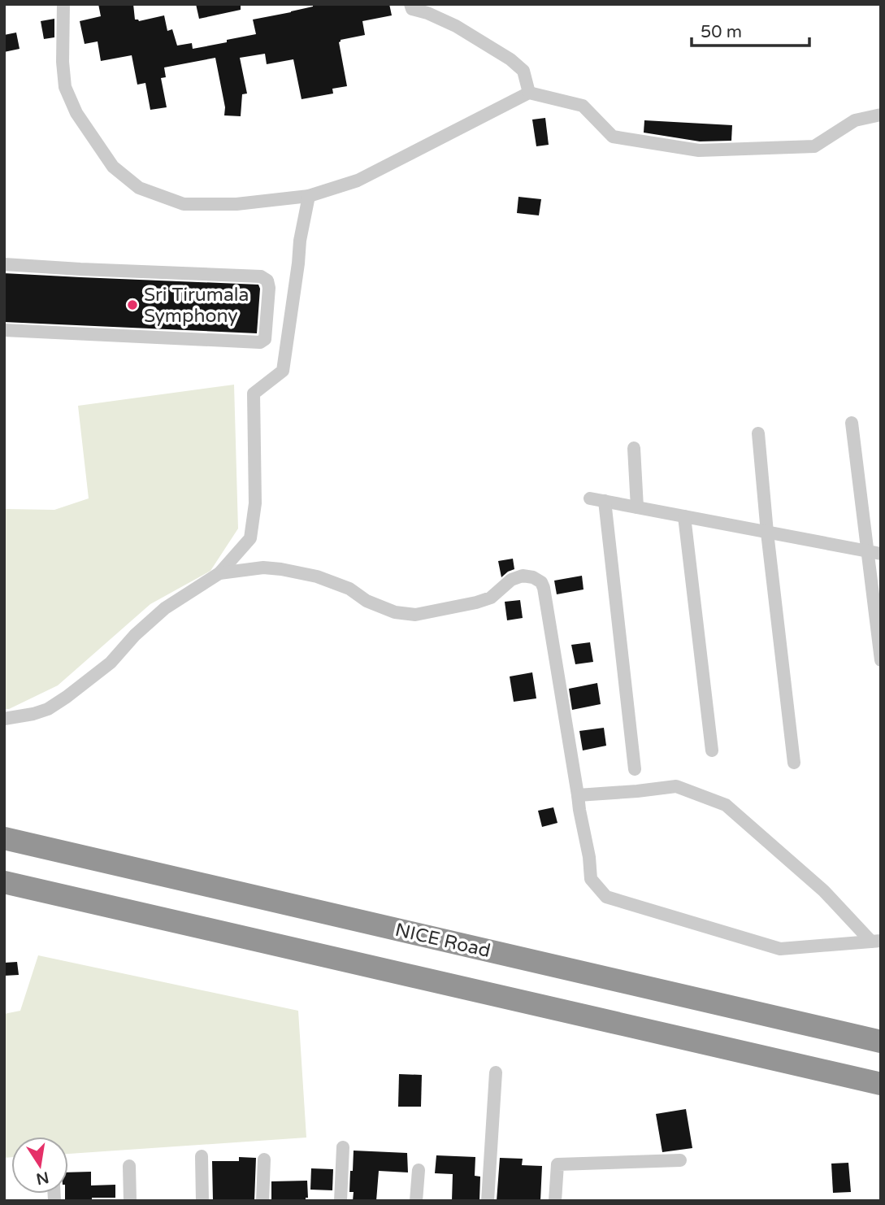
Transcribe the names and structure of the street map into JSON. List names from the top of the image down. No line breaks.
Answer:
{"streets":{"highway":["NICE Road"]},"places":["Sri Tirumala Symphony"],"scale_bar":"50 m","north":"bottom"}
